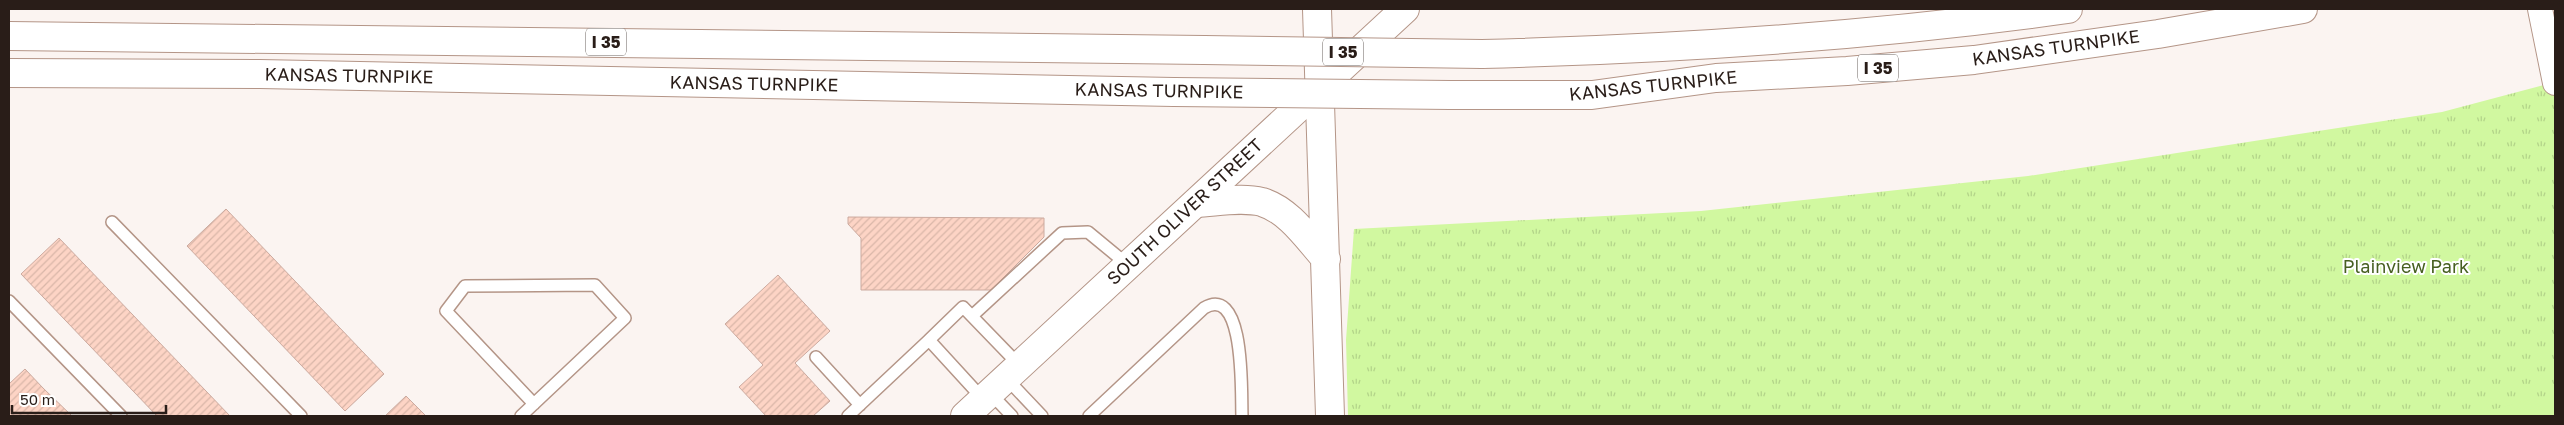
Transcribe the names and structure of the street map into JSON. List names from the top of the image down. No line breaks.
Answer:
{"streets":{"main road":["I 35","KANSAS TURNPIKE","SOUTH OLIVER STREET"]},"parks":["Plainview Park"],"scale_bar":"50 m"}
